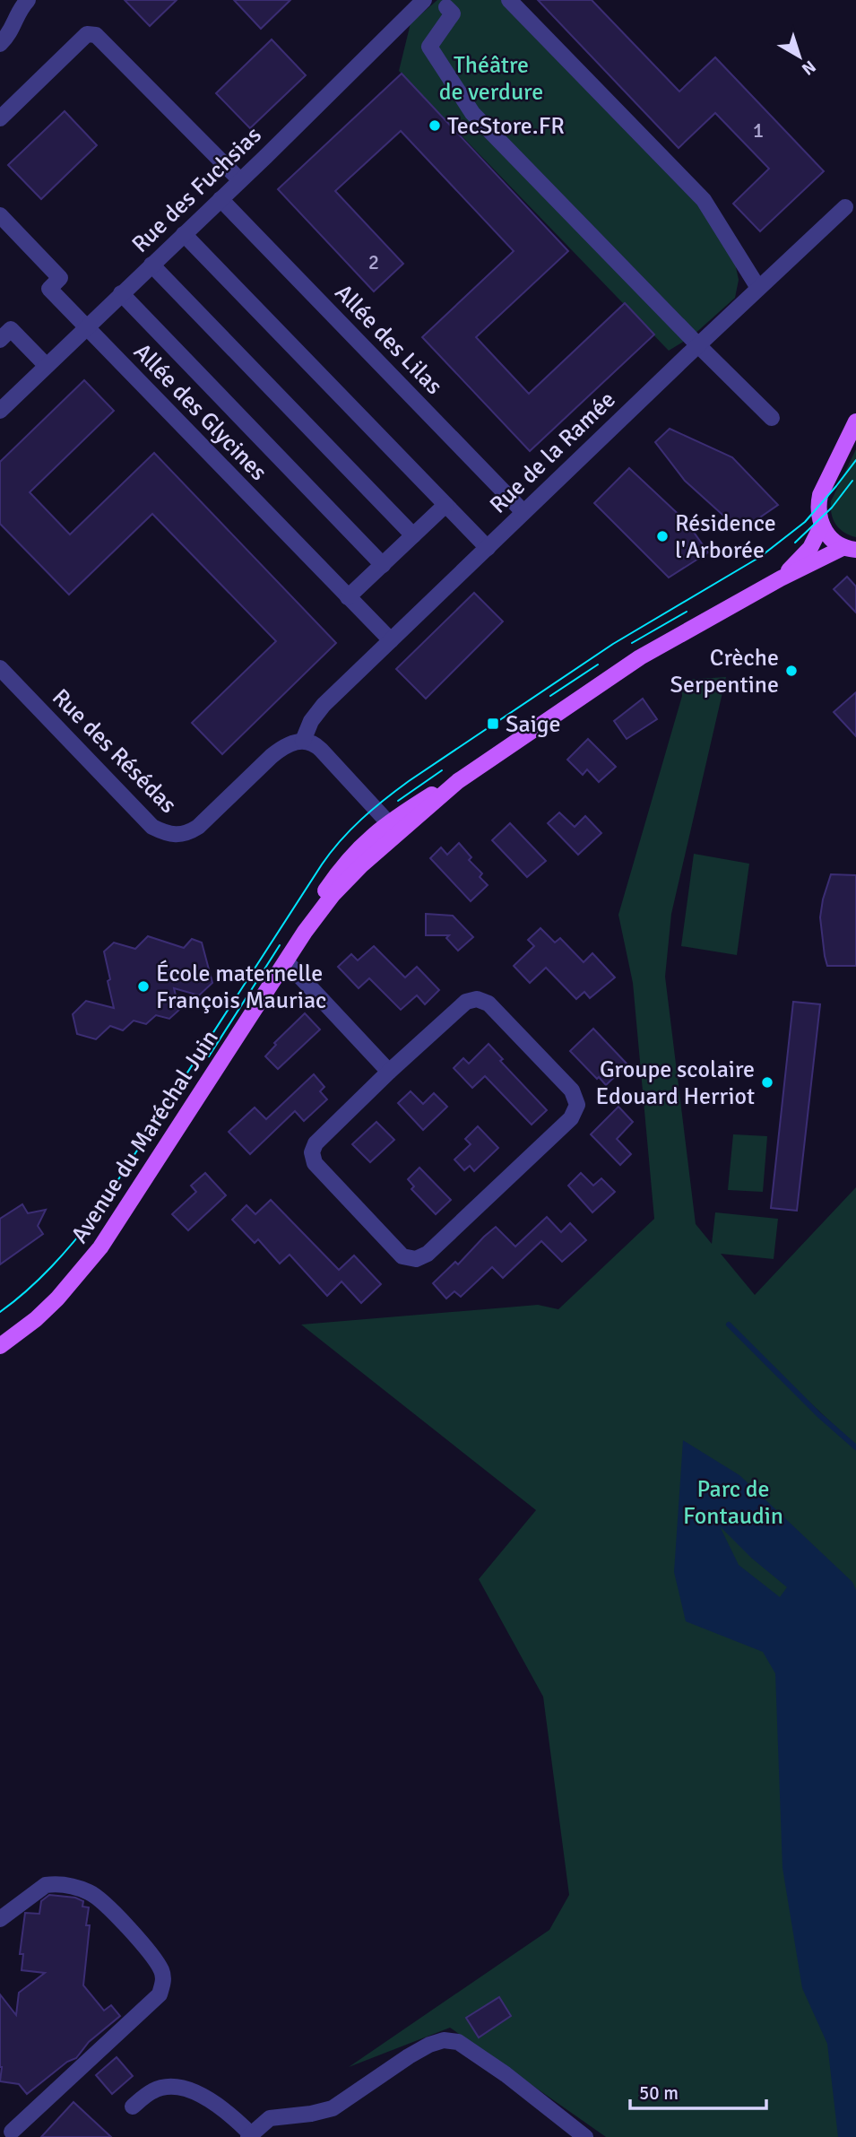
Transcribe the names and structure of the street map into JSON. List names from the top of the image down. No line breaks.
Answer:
{"streets":{"main road":["Avenue du Maréchal Juin"],"street":["Rue des Fuchsias","Allée des Lilas","Allée des Glycines","Rue de la Ramée","Rue des Résédas"]},"crossings":[["Rue des Fuchsias","Allée des Lilas"],["Rue des Fuchsias","Allée des Glycines"],["Allée des Lilas","Rue de la Ramée"],["Allée des Glycines","Rue de la Ramée"],["Rue de la Ramée","Rue des Résédas"]],"parks":["Théâtre de verdure","Parc de Fontaudin"],"places":{"other":["TecStore.FR","Résidence l'Arborée","Crèche Serpentine","École maternelle François Mauriac","Groupe scolaire Edouard Herriot"],"transit":["Saige"]},"house_numbers":["1","2"],"scale_bar":"50 m","north":"bottom right"}
